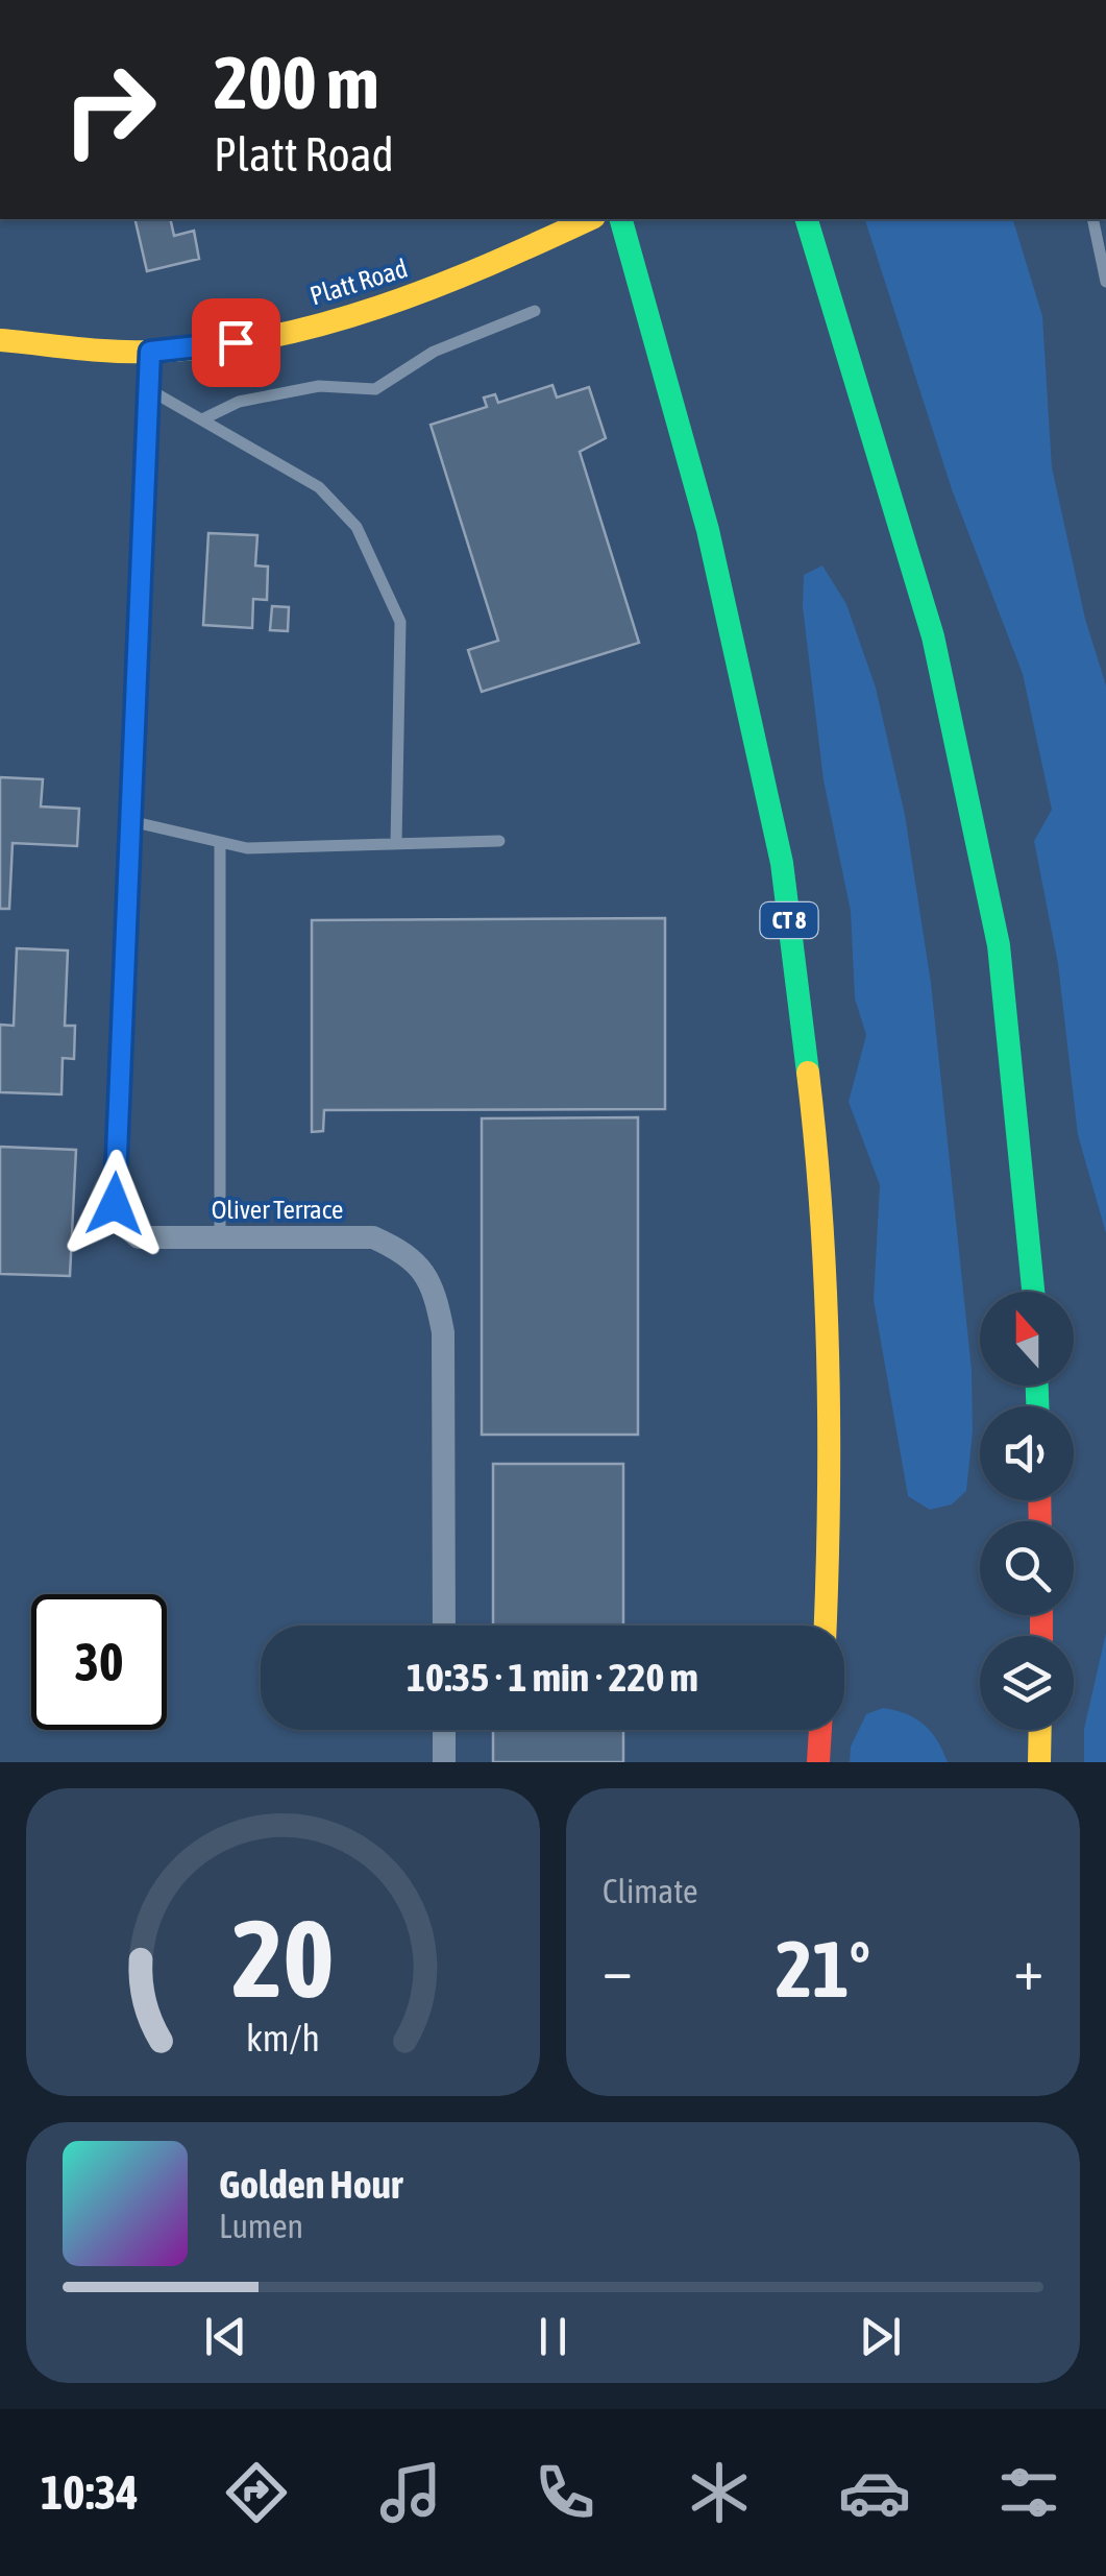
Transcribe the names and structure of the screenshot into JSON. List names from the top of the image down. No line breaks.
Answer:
{"streets":{"main road":["Platt Road","CT 8"],"street":["Oliver Terrace"]},"crossings":[["Platt Road","Oliver Terrace"]],"north":"top","page":{"turn":["200 m","Platt Road"],"limit":"30","trip":"10:35 · 1 min · 220 m","tile":"Climate","heat":["−","21°","+"],"song":["Golden Hour","Lumen"],"tabs":"10:34","gauge":["20","km/h"]}}
